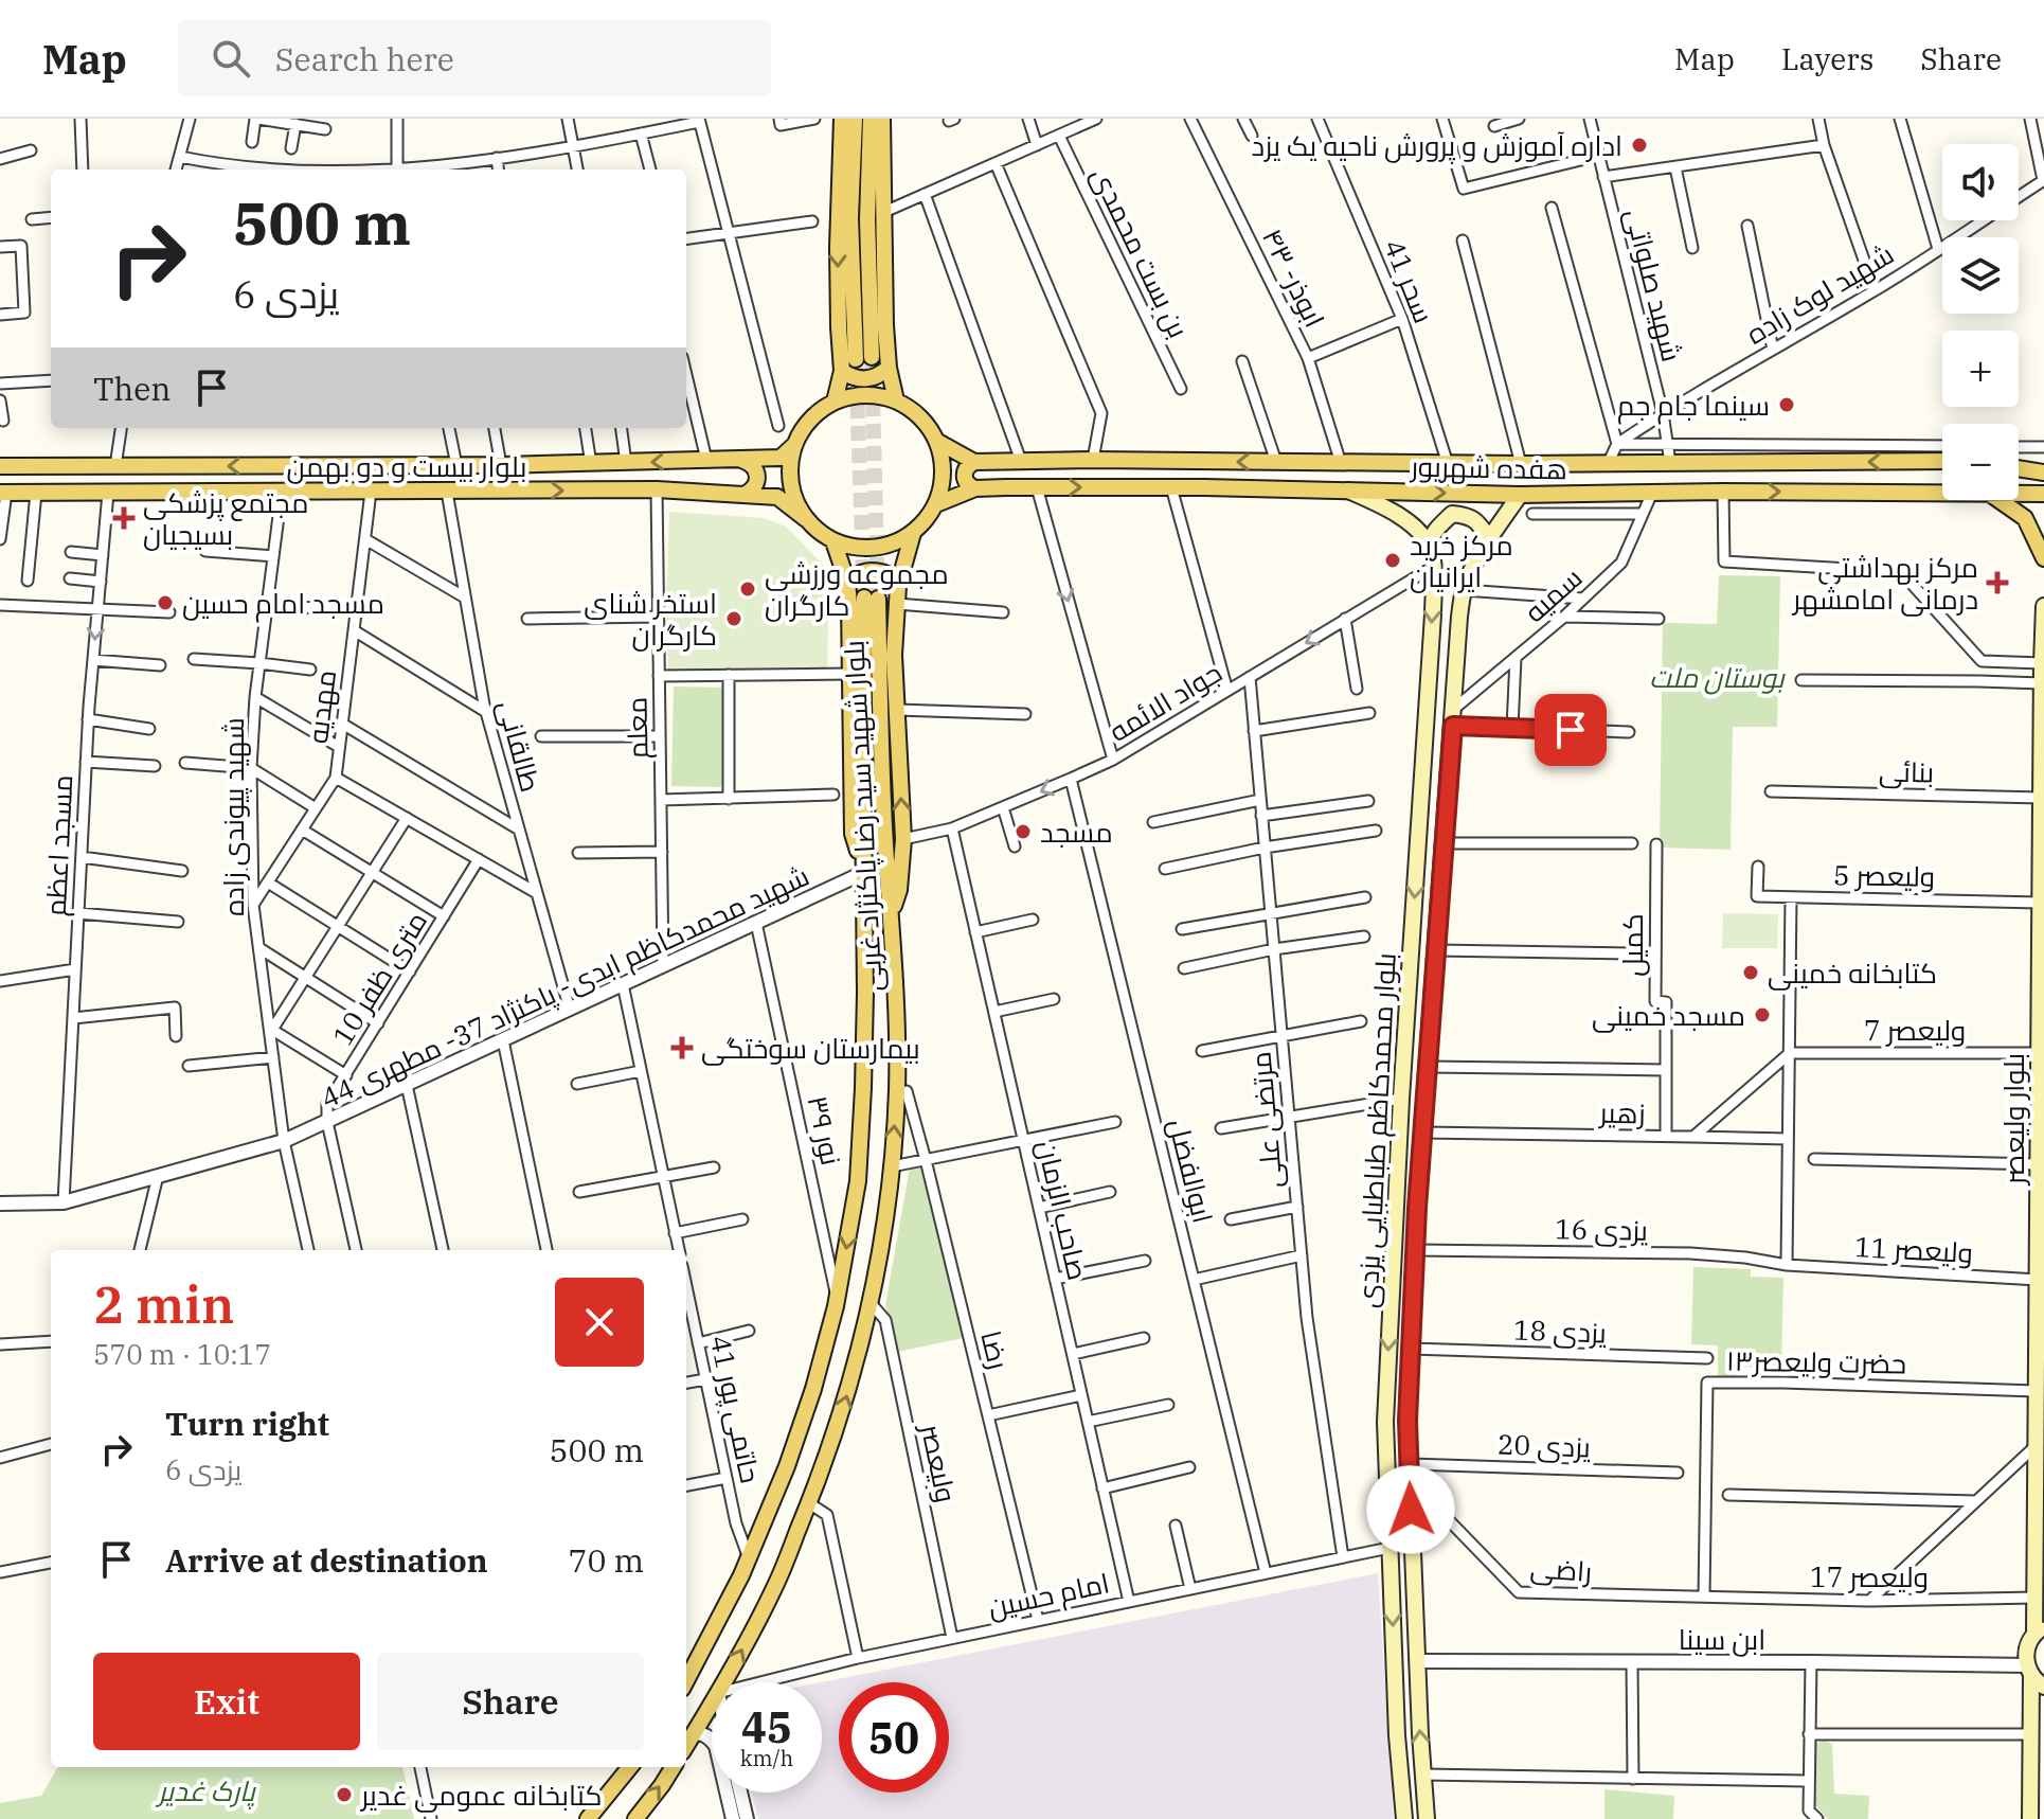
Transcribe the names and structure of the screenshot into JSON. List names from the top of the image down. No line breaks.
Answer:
{"streets":{"main road":["بلوار بیست و دو بهمن","هفده شهریور","بلوار شهید سید رضا پاکنژاد غربی","بلوار ولیعصر","بلوار محمدکاظم طباطبایی یزدی"],"street":["بن بست محمدی","ابوذر- ۴۳","سحر 41","شهید صلواتی","شهید لوک زاده","سمیه","جواد الائمه","مهدیه","معلم","طالقانی","بنائی","شهید پیوندی زاده","مسجد اعظم","ولیعصر 5","کمیل","10 متری ظفر","شهید محمدکاظم ابدی- پاکنژاد 37- مطهری 44","ولیعصر 7","زهیر","مرتضی علی","نور ۳۹","ابوالفضل","صاحب الزمان","یزدی 16","ولیعصر 11","یزدی 18","رضا","حضرت ولیعصر۱۳","حاتمی پور 41","یزدی 20","ولیعصر","راضی","ولیعصر 17","امام حسین","ابن سینا"]},"crossings":[["ابوذر- ۴۳","هفده شهریور"],["سحر 41","هفده شهریور"],["شهید صلواتی","شهید لوک زاده"],["شهید صلواتی","هفده شهریور"],["بلوار بیست و دو بهمن","هفده شهریور"],["بلوار بیست و دو بهمن","مهدیه"],["بلوار بیست و دو بهمن","معلم"],["بلوار بیست و دو بهمن","طالقانی"],["بلوار بیست و دو بهمن","شهید پیوندی زاده"],["بلوار بیست و دو بهمن","مسجد اعظم"],["هفده شهریور","سمیه"],["هفده شهریور","بلوار محمدکاظم طباطبایی یزدی"],["سمیه","بلوار محمدکاظم طباطبایی یزدی"],["جواد الائمه","مرتضی علی"],["جواد الائمه","بلوار محمدکاظم طباطبایی یزدی"],["جواد الائمه","ابوالفضل"],["جواد الائمه","صاحب الزمان"],["مهدیه","شهید پیوندی زاده"],["معلم","شهید محمدکاظم ابدی- پاکنژاد 37- مطهری 44"],["طالقانی","شهید محمدکاظم ابدی- پاکنژاد 37- مطهری 44"],["بنائی","بلوار ولیعصر"],["بلوار شهید سید رضا پاکنژاد غربی","شهید محمدکاظم ابدی- پاکنژاد 37- مطهری 44"],["بلوار شهید سید رضا پاکنژاد غربی","ولیعصر"],["شهید پیوندی زاده","شهید محمدکاظم ابدی- پاکنژاد 37- مطهری 44"],["ولیعصر 5","بلوار ولیعصر"],["کمیل","زهیر"],["10 متری ظفر","شهید محمدکاظم ابدی- پاکنژاد 37- مطهری 44"],["شهید محمدکاظم ابدی- پاکنژاد 37- مطهری 44","نور ۳۹"],["ولیعصر 7","بلوار ولیعصر"],["زهیر","بلوار محمدکاظم طباطبایی یزدی"],["بلوار ولیعصر","ولیعصر 11"],["بلوار ولیعصر","حضرت ولیعصر۱۳"],["بلوار ولیعصر","ولیعصر 17"],["بلوار ولیعصر","ابن سینا"],["مرتضی علی","امام حسین"],["بلوار محمدکاظم طباطبایی یزدی","یزدی 16"],["بلوار محمدکاظم طباطبایی یزدی","یزدی 18"],["بلوار محمدکاظم طباطبایی یزدی","یزدی 20"],["بلوار محمدکاظم طباطبایی یزدی","راضی"],["بلوار محمدکاظم طباطبایی یزدی","امام حسین"],["بلوار محمدکاظم طباطبایی یزدی","ابن سینا"],["ابوالفضل","امام حسین"],["صاحب الزمان","امام حسین"],["یزدی 16","ولیعصر 11"],["رضا","امام حسین"],["حضرت ولیعصر۱۳","راضی"],["حضرت ولیعصر۱۳","ولیعصر 17"],["یزدی 20","راضی"],["ولیعصر","امام حسین"],["راضی","ولیعصر 17"]],"parks":["بوستان ملت","پارک غدیر"],"places":{"other":["اداره آموزش و پرورش ناحیه یک یزد","سینما جام جم","مرکز خرید ایرانیان","مجموعه ورزشی کارگران","مسجد امام حسین","استخر شنای کارگران","مسجد","کتابخانه خمینی","مسجد خمینی","کتابخانه عمومی غدیر"],"health":["مجتمع پزشکی بسیجیان","مرکز بهداشتی درمانی امامشهر","بیمارستان سوختگی"]},"page":{"header":"Map","search":"Search here","nav":["Map","Layers","Share"],"map_buttons":["+","−"],"turn":["500 m","یزدی 6"],"then":"Then","heading":["2 min","570 m · 10:17"],"list":[{"name":"Turn right","note":"یزدی 6","value":"500 m"},{"name":"Arrive at destination","value":"70 m"}],"buttons":["Exit","Share"],"speed":"45 km/h","limit":"50"}}
